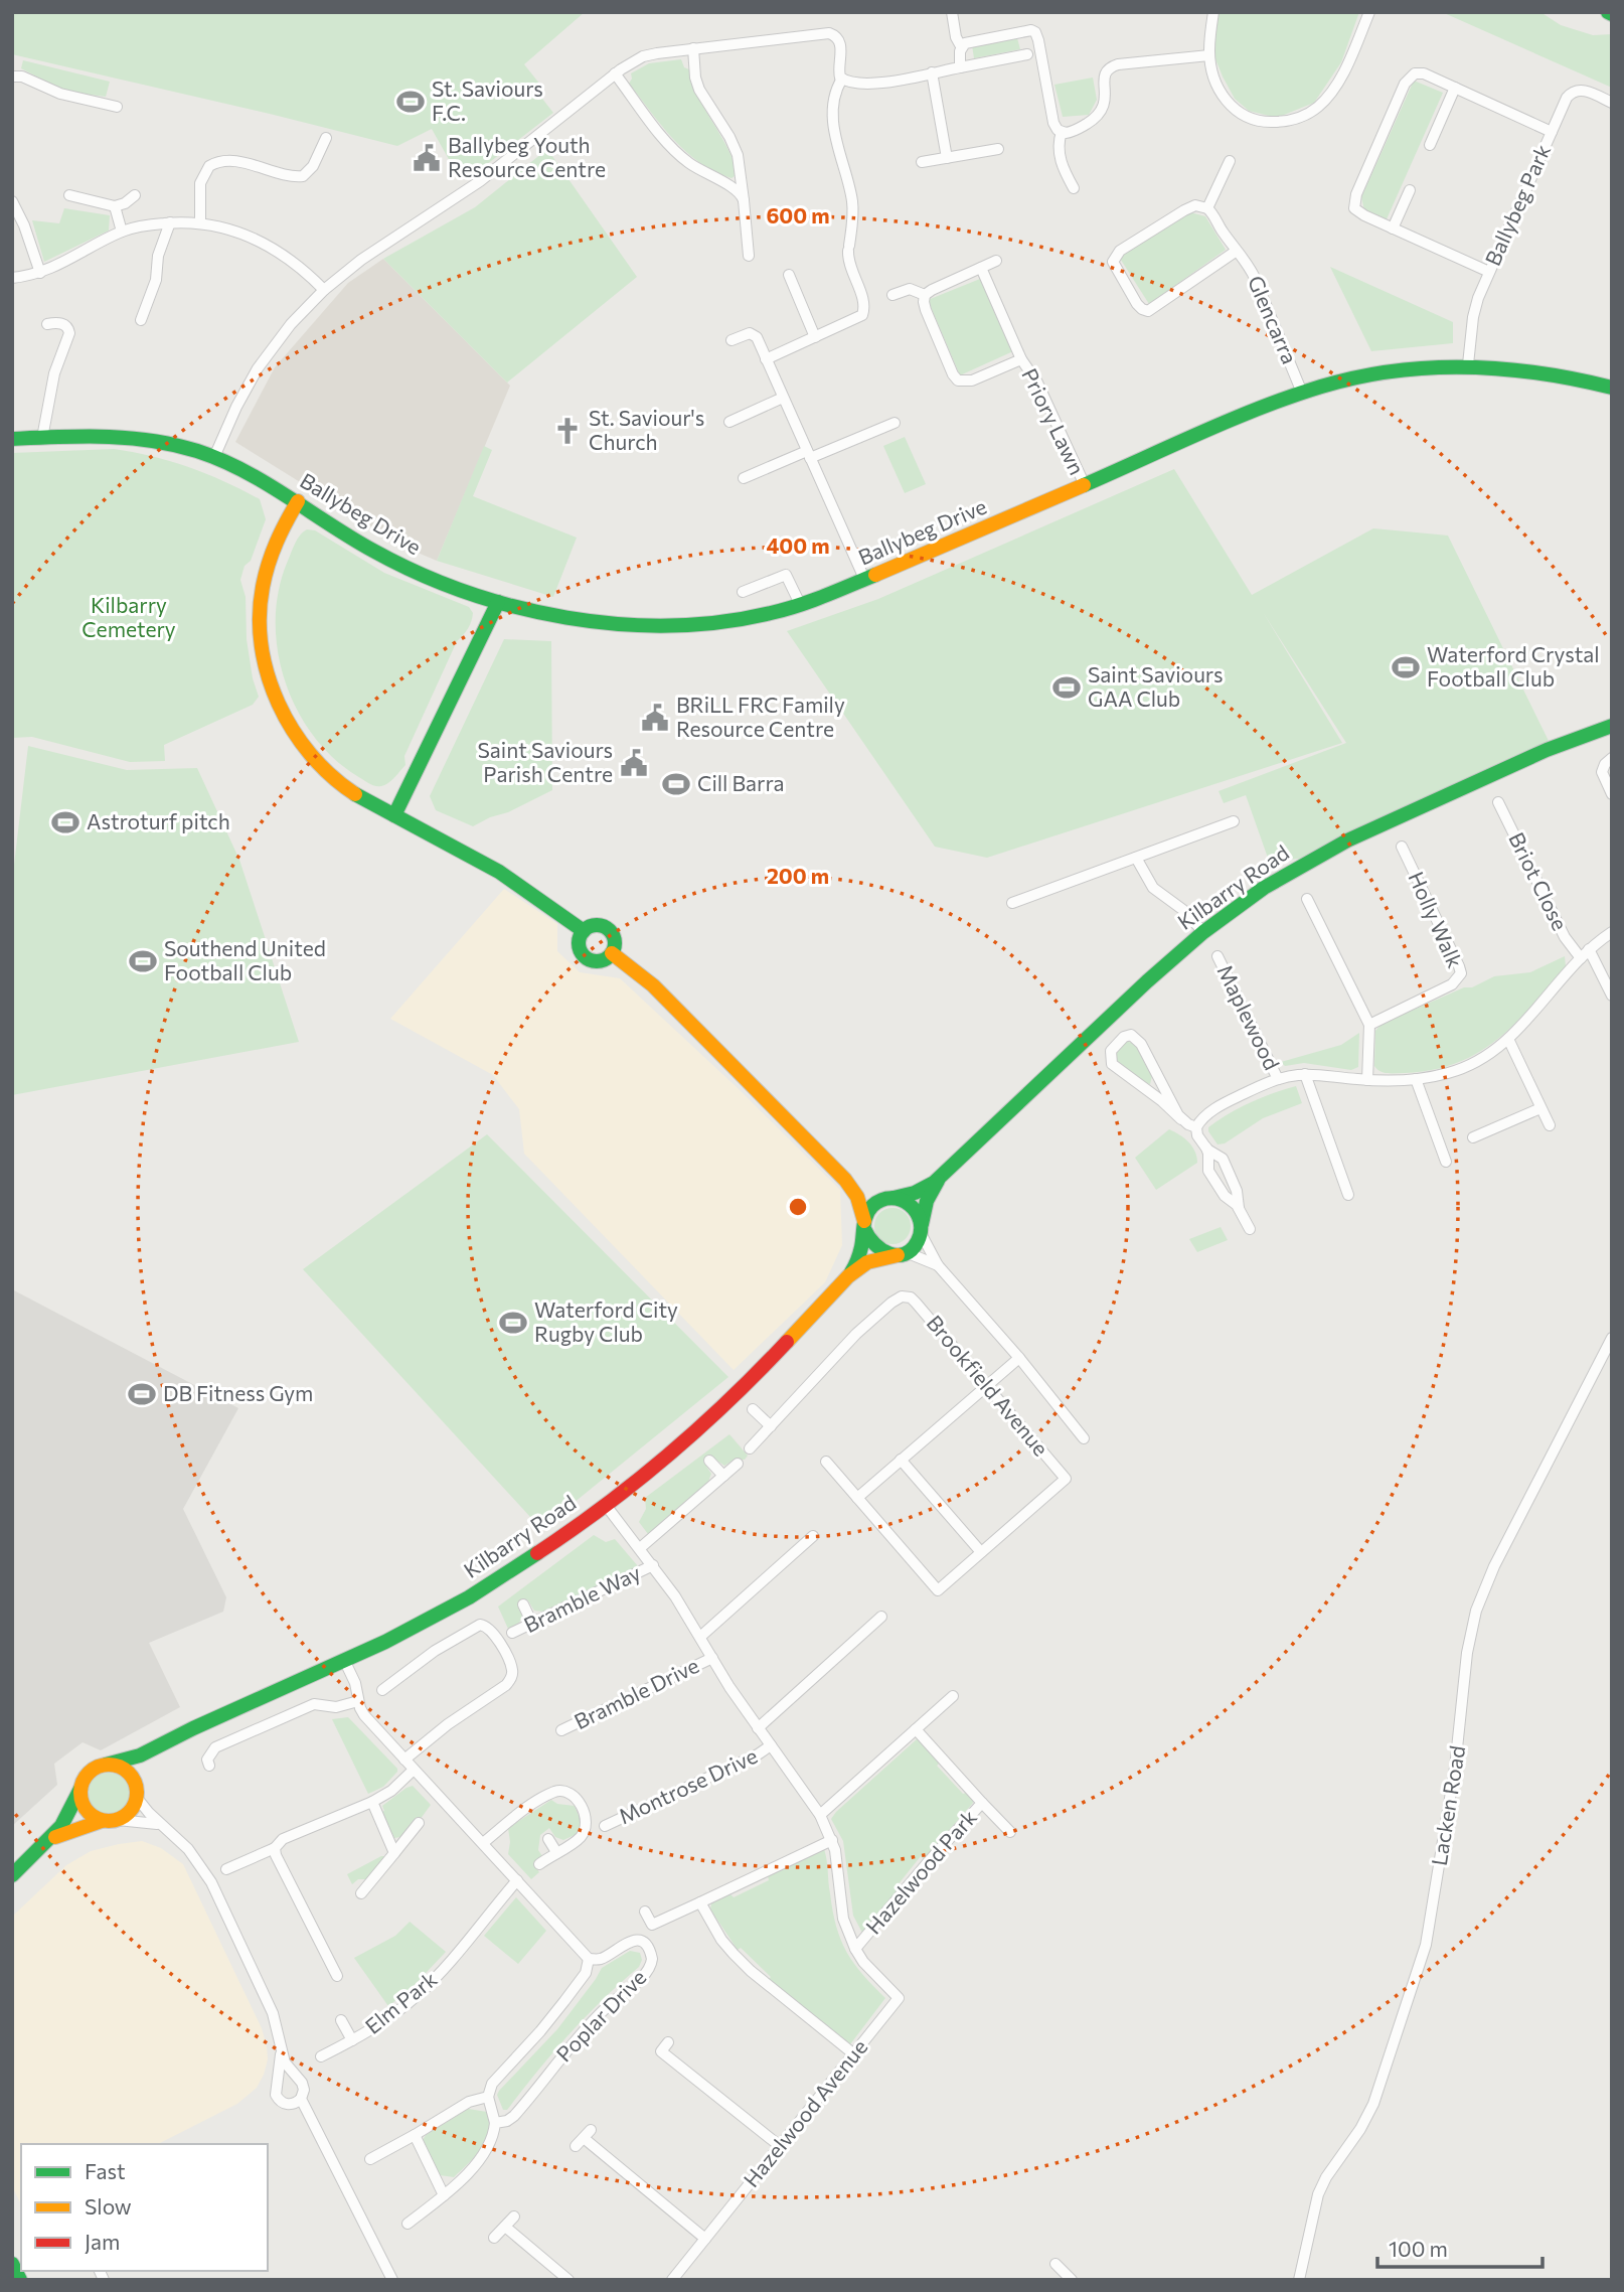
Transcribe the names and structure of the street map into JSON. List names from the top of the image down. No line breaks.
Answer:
{"streets":{"street":["Ballybeg Park","Glencarra","Priory Lawn","Ballybeg Drive","Briot Close","Kilbarry Road","Holly Walk","Maplewood","Brookfield Avenue","Bramble Way","Bramble Drive","Montrose Drive","Lacken Road","Hazelwood Park","Elm Park","Poplar Drive","Hazelwood Avenue"]},"crossings":[["Ballybeg Park","Ballybeg Drive"],["Glencarra","Ballybeg Drive"],["Priory Lawn","Ballybeg Drive"],["Kilbarry Road","Hazelwood Park"],["Bramble Way","Hazelwood Park"],["Bramble Drive","Hazelwood Park"],["Montrose Drive","Hazelwood Park"],["Hazelwood Park","Hazelwood Avenue"]],"parks":["Kilbarry Cemetery"],"places":{"sports":["St. Saviours F.C.","Waterford Crystal Football Club","Saint Saviours GAA Club","Cill Barra","Astroturf pitch","Southend United Football Club","Waterford City Rugby Club","DB Fitness Gym"],"public building":["Ballybeg Youth Resource Centre","BRiLL FRC Family Resource Centre","Saint Saviours Parish Centre"],"church":["St. Saviour's Church"]},"legend":["Fast","Slow","Jam"],"scale_bar":"100 m","rings":["600 m","400 m","200 m"]}
